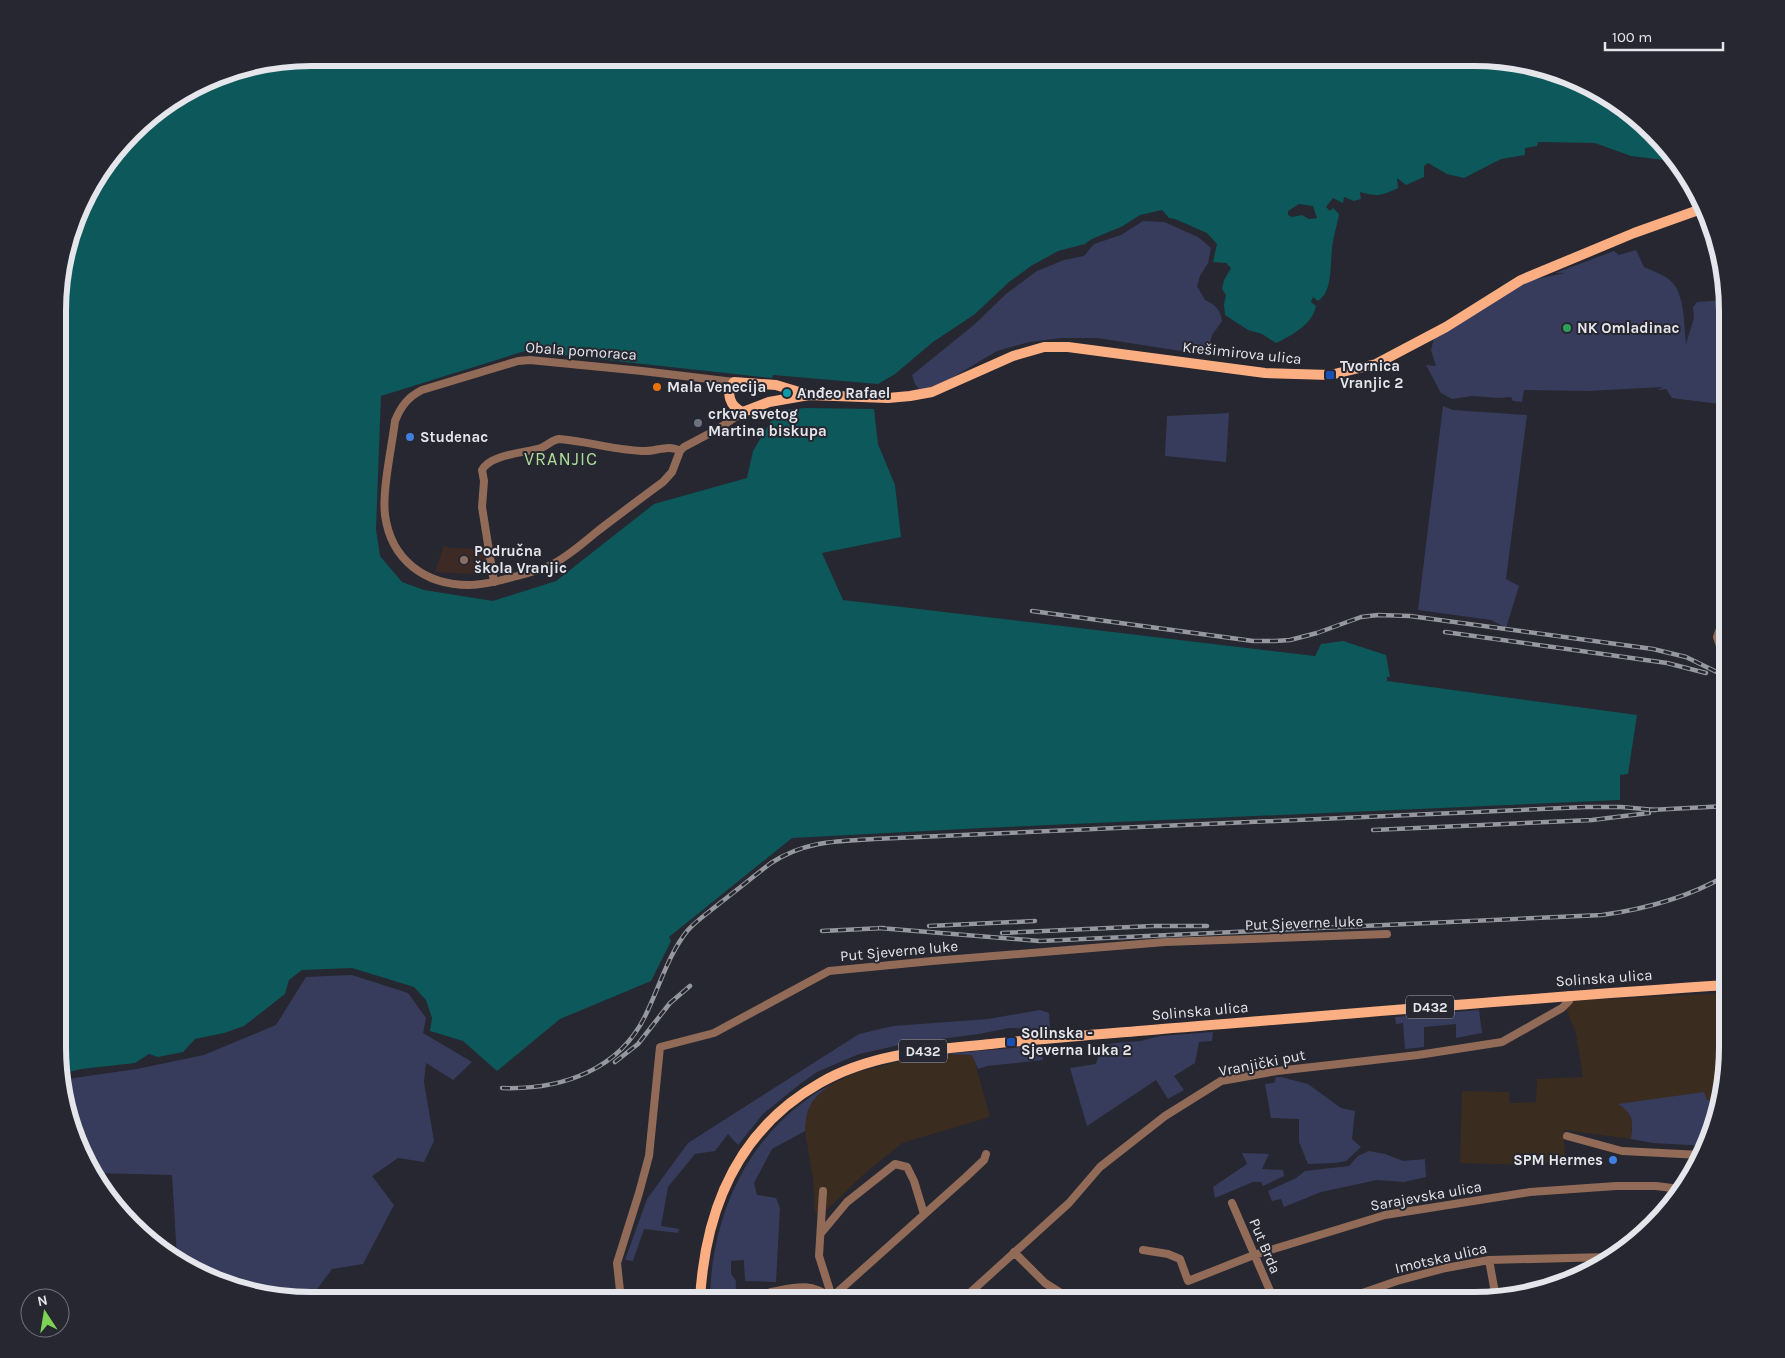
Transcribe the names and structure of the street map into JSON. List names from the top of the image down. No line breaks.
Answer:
{"streets":{"main road":["Obala pomoraca","Krešimirova ulica","Solinska ulica","D432"],"street":["Put Sjeverne luke","Vranjički put","Sarajevska ulica","Put Brda","Imotska ulica"]},"crossings":[["Obala pomoraca","Krešimirova ulica"],["Solinska ulica","Vranjički put"],["Sarajevska ulica","Put Brda"]],"districts":["VRANJIC"],"places":{"other":["NK Omladinac","Mala Venecija","Anđeo Rafael","crkva svetog Martina biskupa","Studenac","Područna škola Vranjic","SPM Hermes"],"transit":["Tvornica Vranjic 2","Solinska - Sjeverna luka 2"]},"scale_bar":"100 m","north":"top"}
